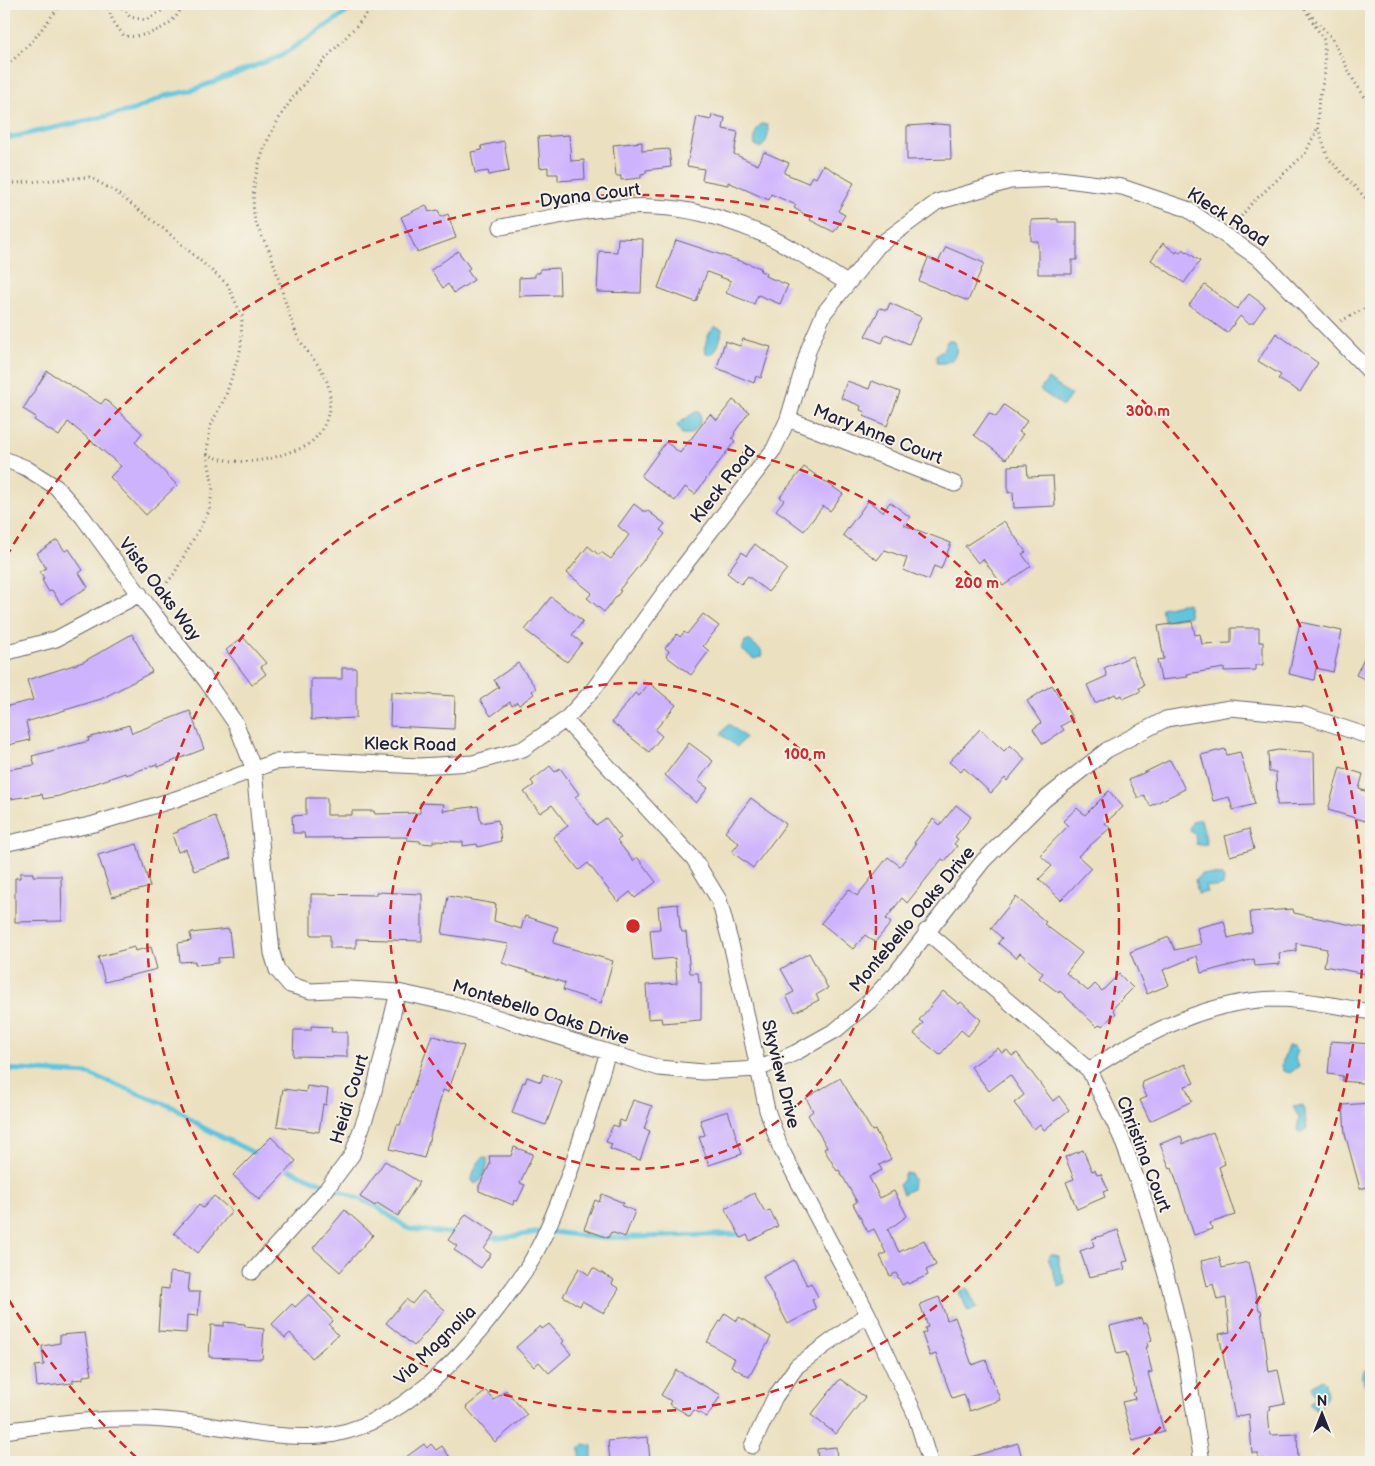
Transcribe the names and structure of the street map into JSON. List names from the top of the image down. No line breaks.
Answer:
{"streets":{"street":["Dyana Court","Kleck Road","Mary Anne Court","Vista Oaks Way","Montebello Oaks Drive","Skyview Drive","Heidi Court","Christina Court","Via Magnolia"]},"crossings":[["Dyana Court","Kleck Road"],["Kleck Road","Mary Anne Court"],["Kleck Road","Vista Oaks Way"],["Kleck Road","Montebello Oaks Drive"],["Kleck Road","Skyview Drive"],["Vista Oaks Way","Montebello Oaks Drive"],["Montebello Oaks Drive","Skyview Drive"],["Montebello Oaks Drive","Heidi Court"],["Montebello Oaks Drive","Christina Court"],["Montebello Oaks Drive","Via Magnolia"]],"north":"top","rings":["300 m","200 m","100 m"]}
